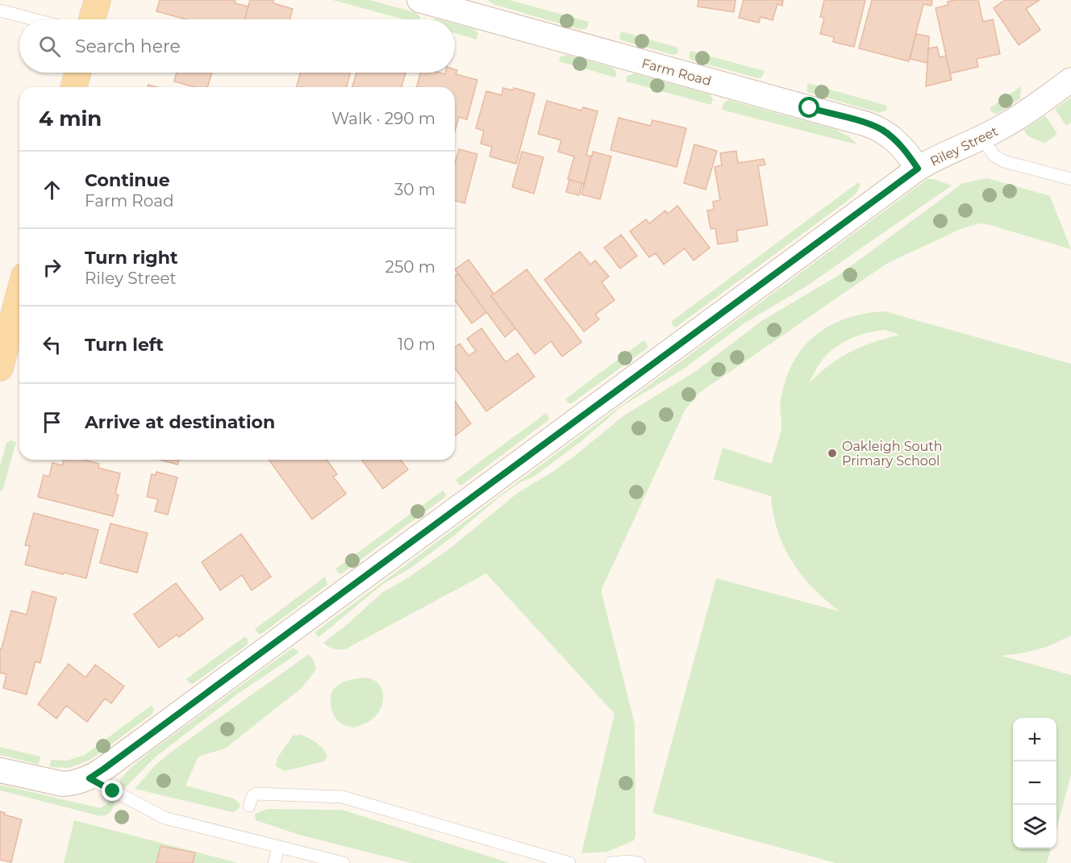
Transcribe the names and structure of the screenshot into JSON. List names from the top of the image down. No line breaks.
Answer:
{"streets":{"street":["Farm Road","Riley Street"]},"crossings":[["Farm Road","Riley Street"]],"places":["Oakleigh South Primary School"],"page":{"search":"Search here","heading":["4 min","Walk · 290 m"],"list":[["Continue","Farm Road","30 m"],["Turn right","Riley Street","250 m"],["Turn left","10 m"],"Arrive at destination"],"map_buttons":["+","−"]}}
